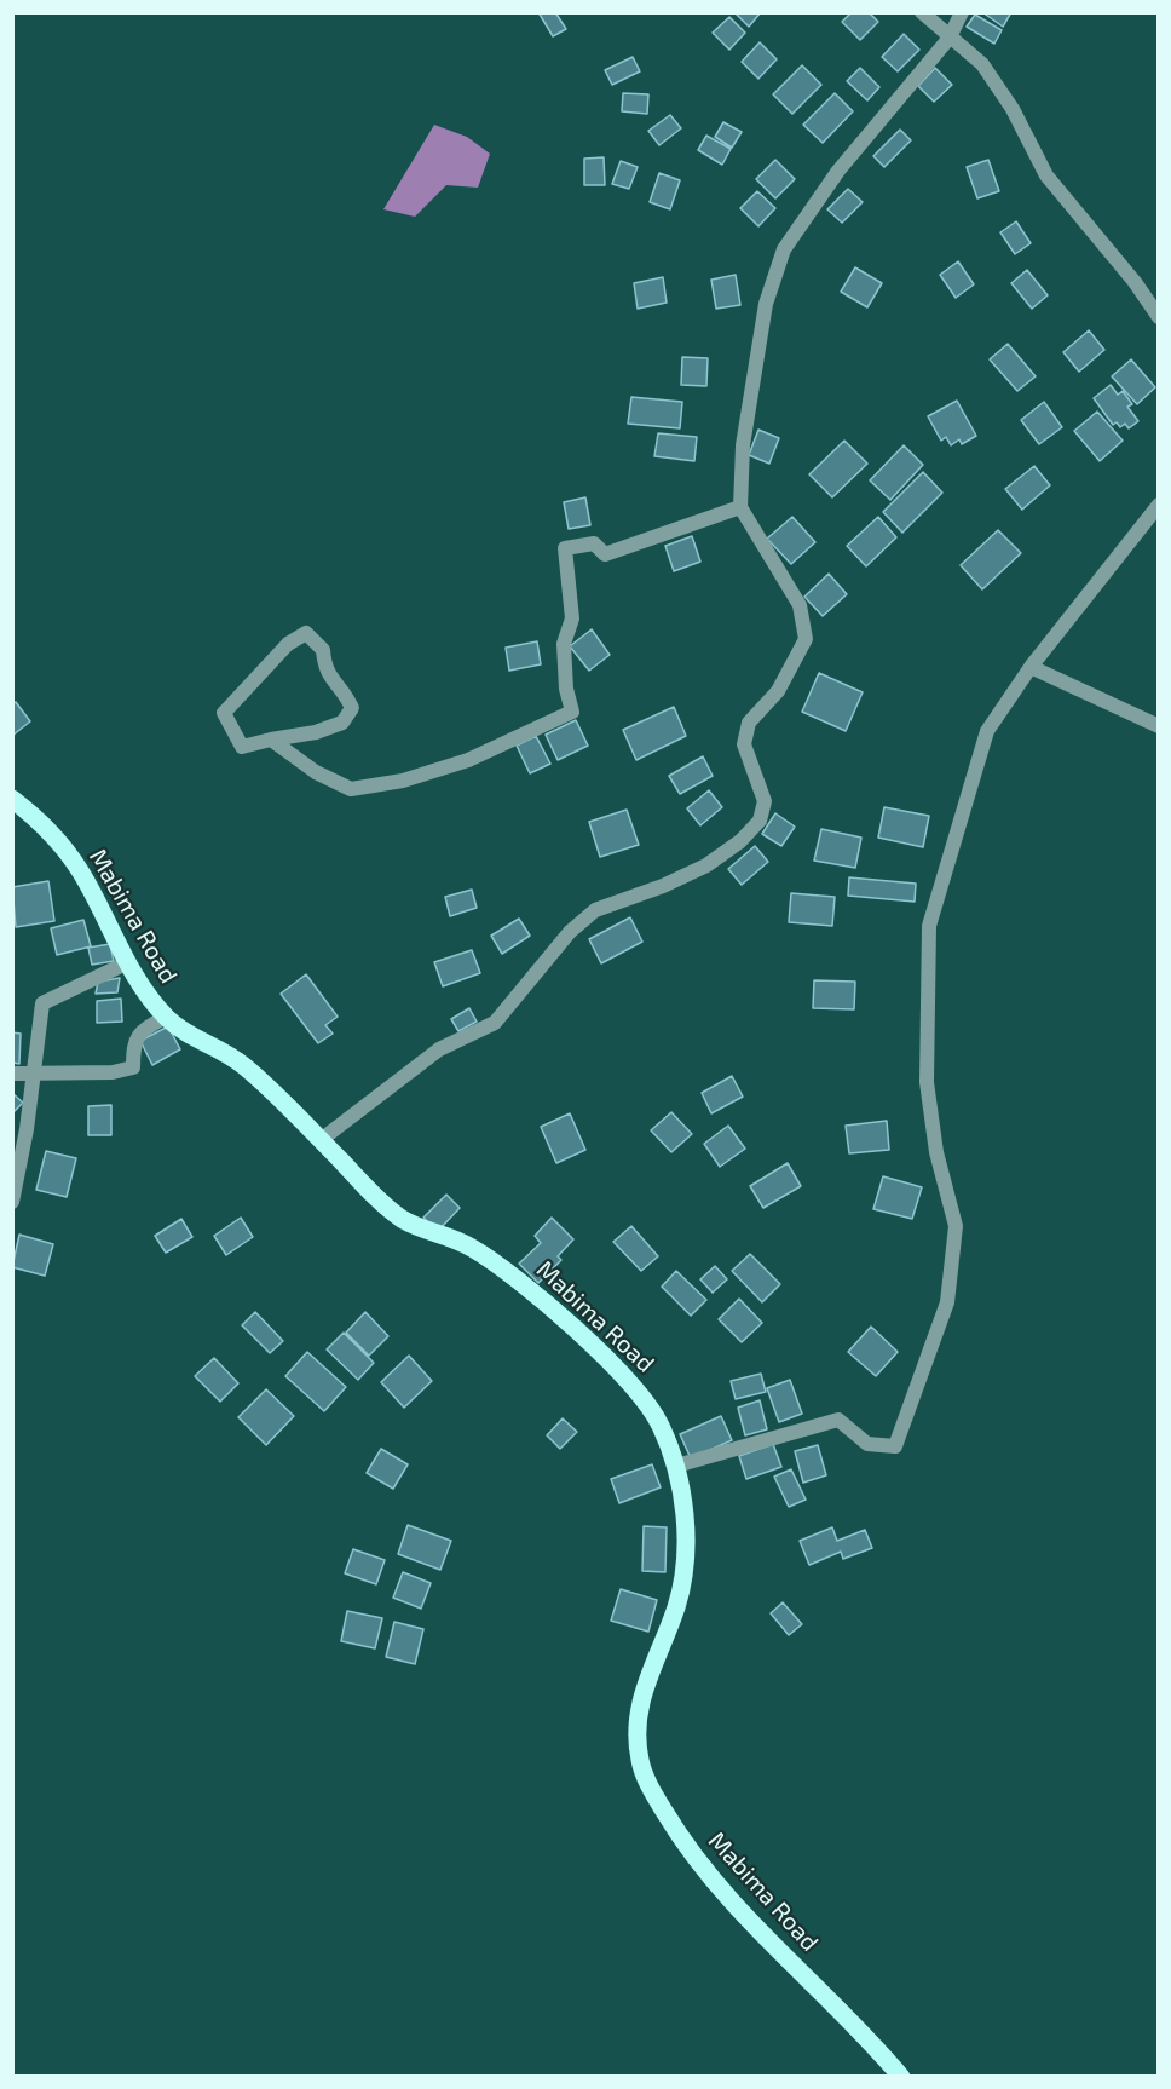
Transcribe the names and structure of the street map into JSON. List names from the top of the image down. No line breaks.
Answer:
{"streets":{"main road":["Mabima Road"]}}
